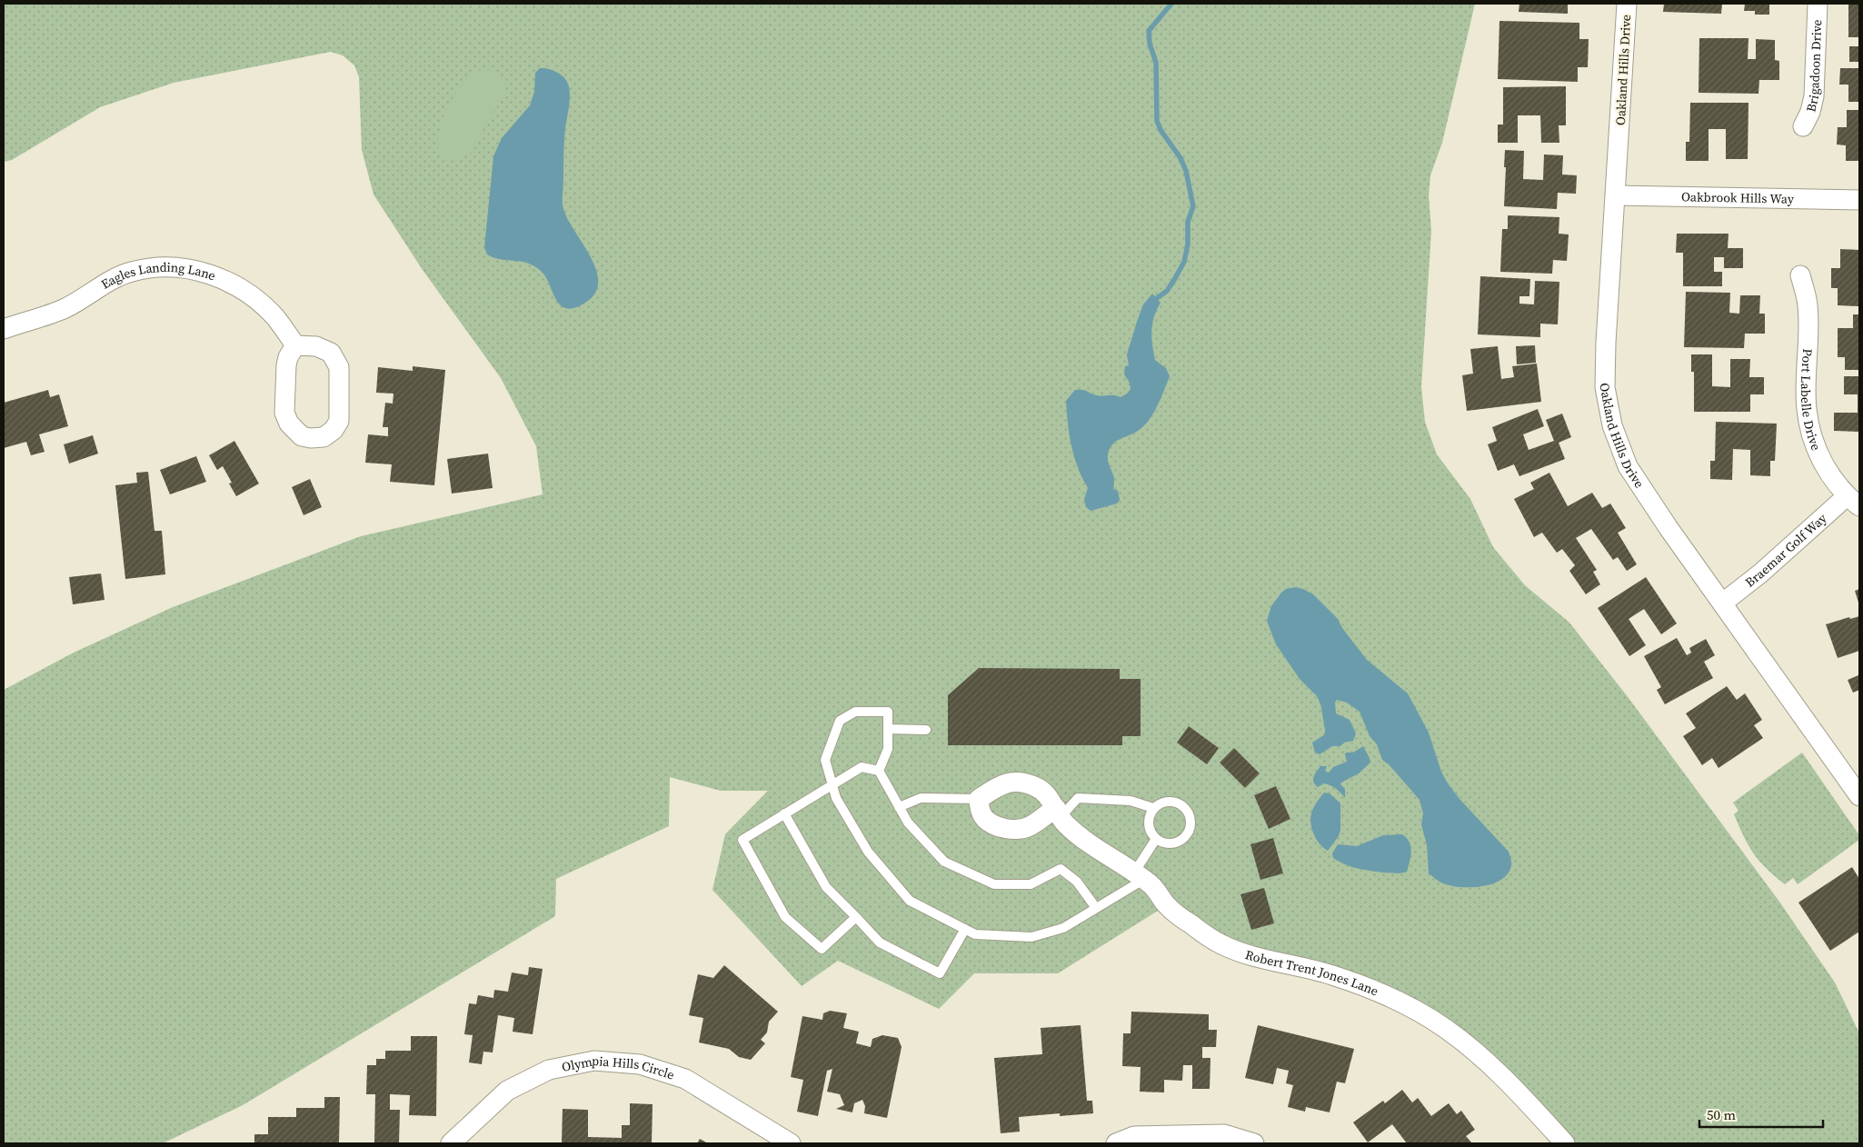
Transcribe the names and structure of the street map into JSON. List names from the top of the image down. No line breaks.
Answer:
{"streets":{"street":["Brigadoon Drive","Oakland Hills Drive","Oakbrook Hills Way","Eagles Landing Lane","Port Labelle Drive","Braemar Golf Way","Robert Trent Jones Lane","Olympia Hills Circle"]},"crossings":[["Oakland Hills Drive","Oakbrook Hills Way"],["Oakland Hills Drive","Braemar Golf Way"],["Port Labelle Drive","Braemar Golf Way"]],"scale_bar":"50 m"}
